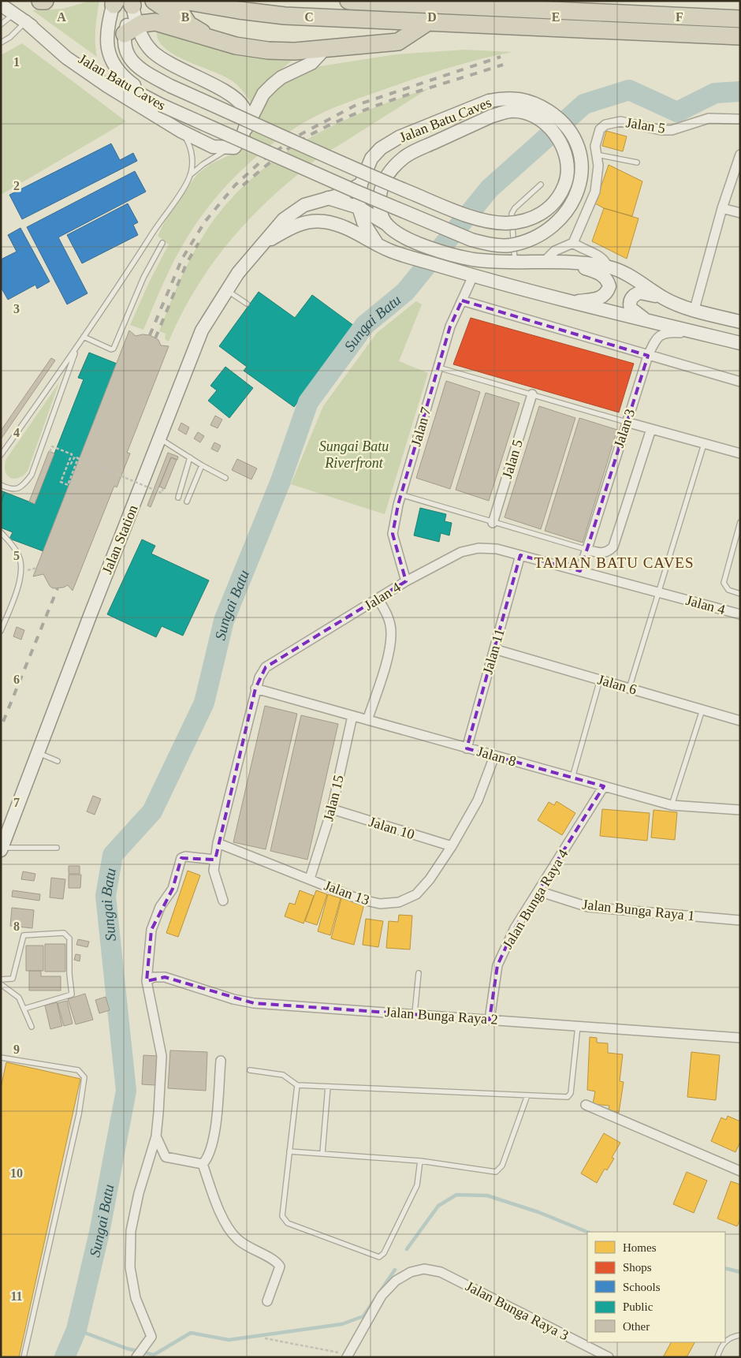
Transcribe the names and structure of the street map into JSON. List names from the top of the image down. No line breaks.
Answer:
{"streets":{"main road":["Jalan Batu Caves","Jalan Station"],"street":["Jalan 5","Jalan 7","Jalan 3","Jalan 4","Jalan 11","Jalan 6","Jalan 8","Jalan 15","Jalan 10","Jalan 13","Jalan Bunga Raya 4","Jalan Bunga Raya 1","Jalan Bunga Raya 2","Jalan Bunga Raya 3"]},"crossings":[["Jalan Batu Caves","Jalan Station"],["Jalan 7","Jalan 4"],["Jalan 3","Jalan 4"],["Jalan 4","Jalan 11"],["Jalan 4","Jalan 8"],["Jalan 4","Jalan 13"],["Jalan 11","Jalan 6"],["Jalan 11","Jalan 8"],["Jalan 8","Jalan 15"],["Jalan 8","Jalan 13"],["Jalan 8","Jalan Bunga Raya 4"],["Jalan 15","Jalan 10"],["Jalan 15","Jalan 13"],["Jalan 10","Jalan 13"],["Jalan Bunga Raya 4","Jalan Bunga Raya 1"],["Jalan Bunga Raya 4","Jalan Bunga Raya 2"]],"districts":["TAMAN BATU CAVES"],"water":["Sungai Batu"],"parks":["Sungai Batu Riverfront"],"legend":["Homes","Shops","Schools","Public","Other"],"grid":{"columns":["A","B","C","D","E","F"],"rows":["1","2","3","4","5","6","7","8","9","10","11"]}}
